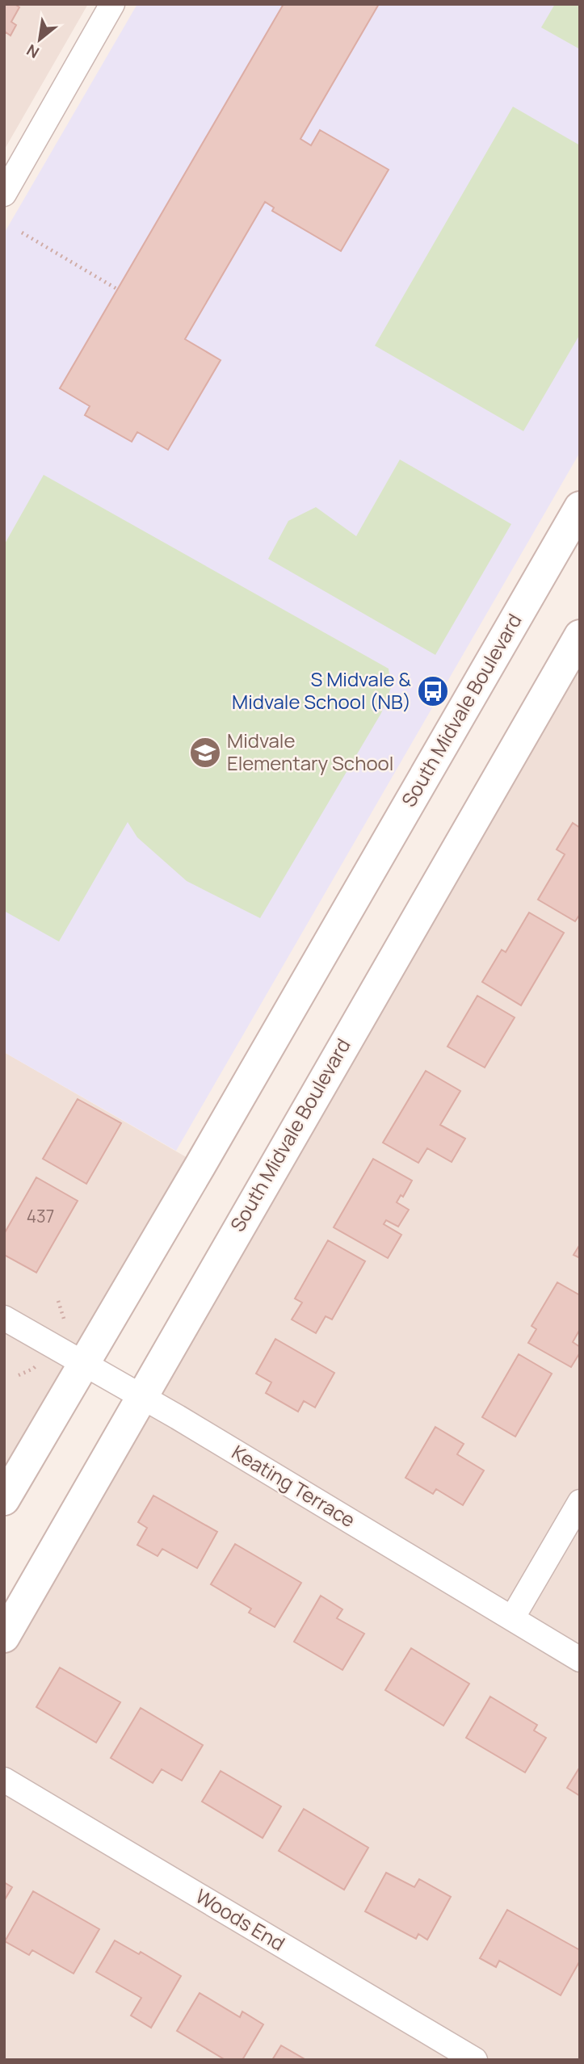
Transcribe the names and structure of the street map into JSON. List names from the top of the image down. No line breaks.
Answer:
{"streets":{"main road":["South Midvale Boulevard"],"street":["Keating Terrace","Woods End"]},"crossings":[["South Midvale Boulevard","Keating Terrace"]],"places":{"bus stop":["S Midvale & Midvale School (NB)"],"school or university":["Midvale Elementary School"]},"house_numbers":["437"],"north":"bottom left"}
